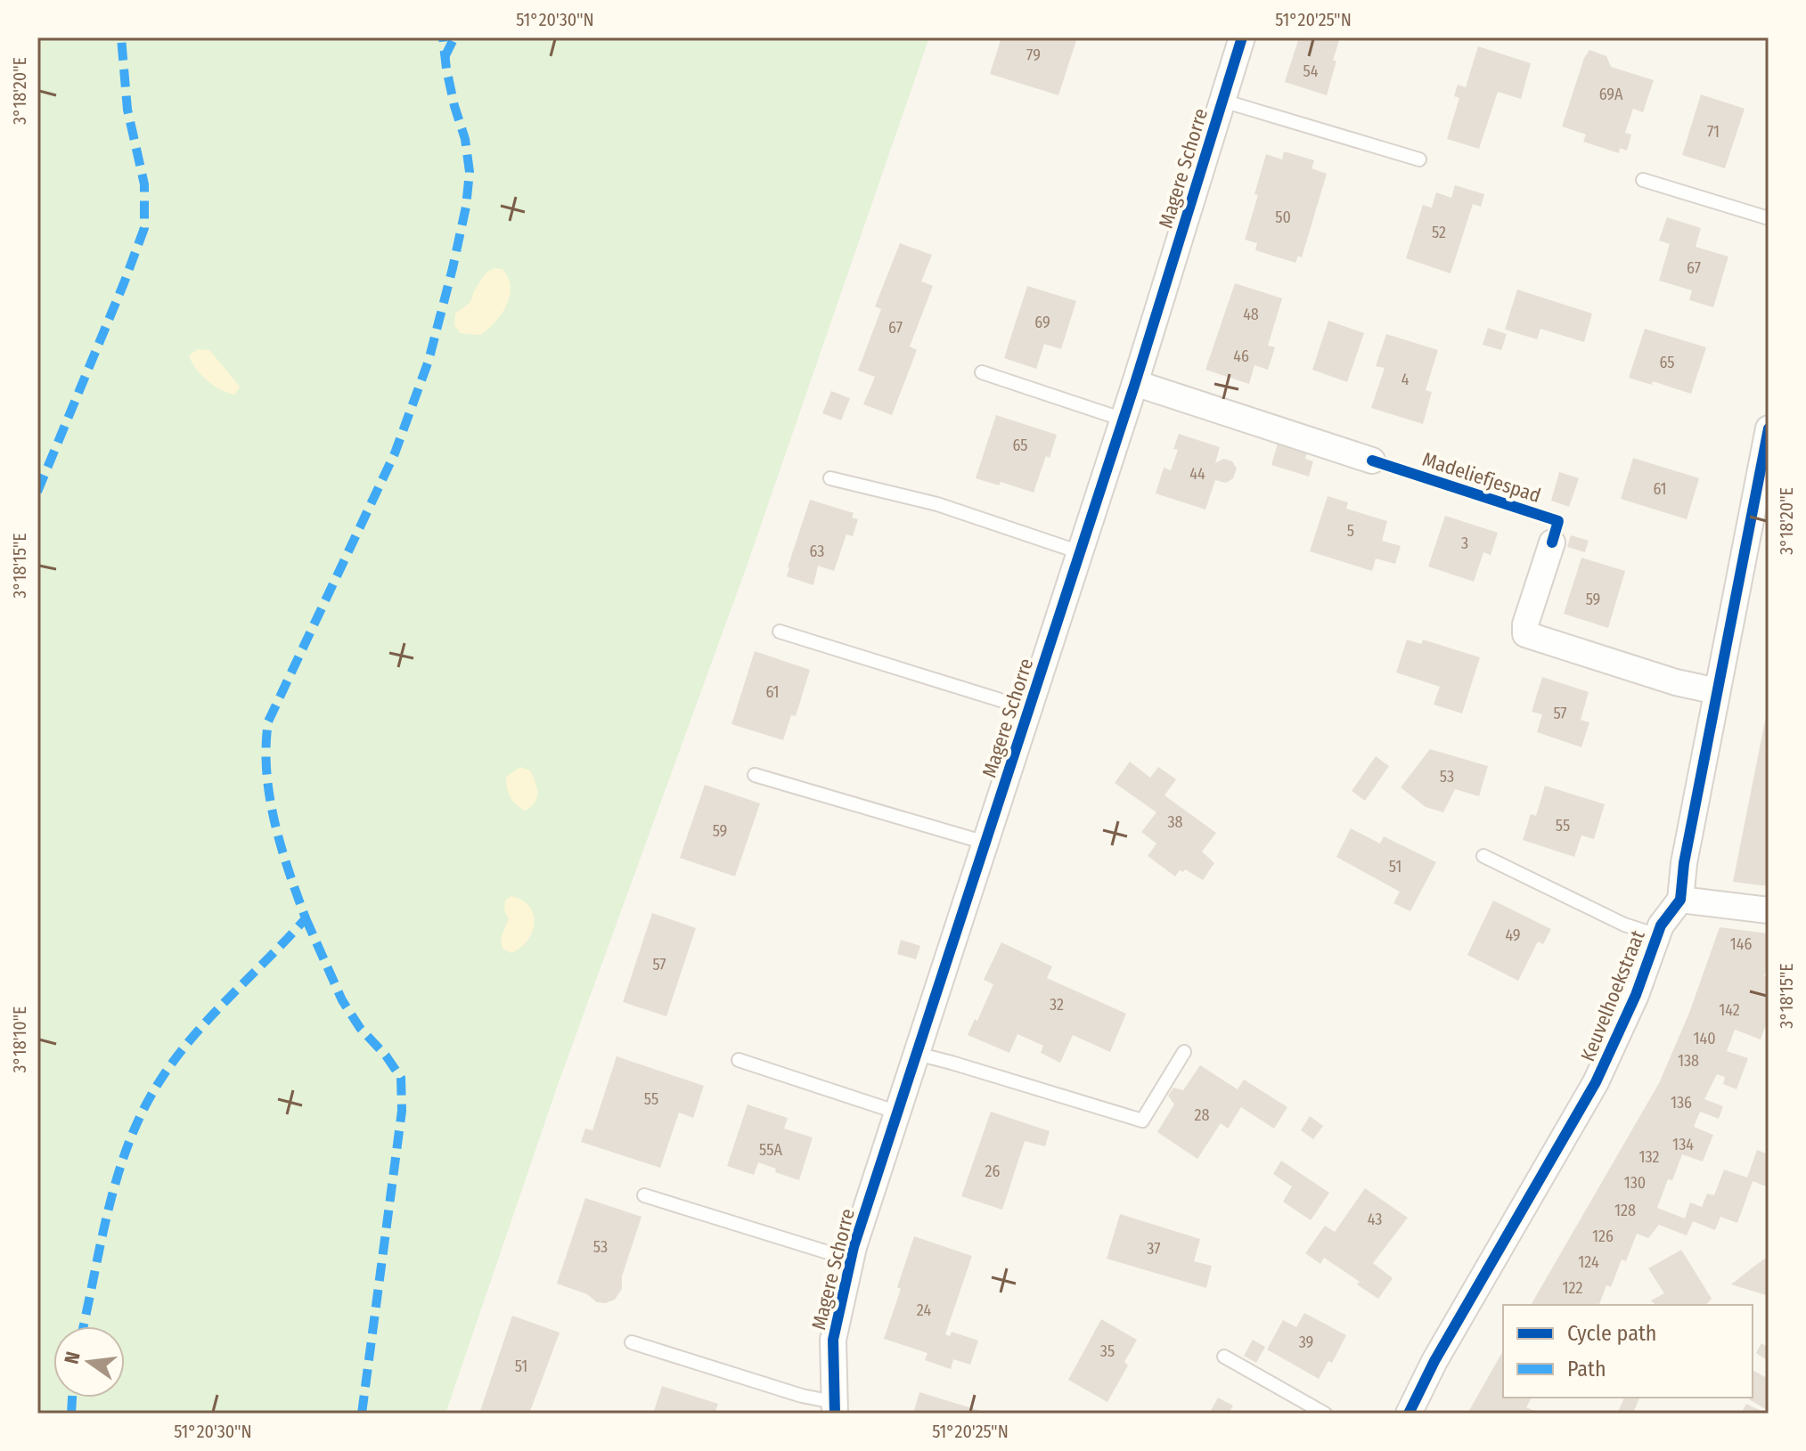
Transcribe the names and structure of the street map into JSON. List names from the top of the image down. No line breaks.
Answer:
{"streets":{"street":["Magere Schorre","Keuvelhoekstraat"],"cycle path":["Madeliefjespad"]},"house_numbers":["79","54","69A","71","50","52","67","48","69","67","46","65","4","65","44","61","5","3","63","59","61","57","53","38","55","59","51","49","146","57","32","142","140","138","55","136","28","134","55A","132","26","130","128","43","126","53","37","124","122","24","39","35","51"],"legend":["Cycle path","Path"],"north":"left","coordinates":["51°20'30\"N","51°20'25\"N","3°18'20\"E","3°18'15\"E","3°18'10\"E"]}
